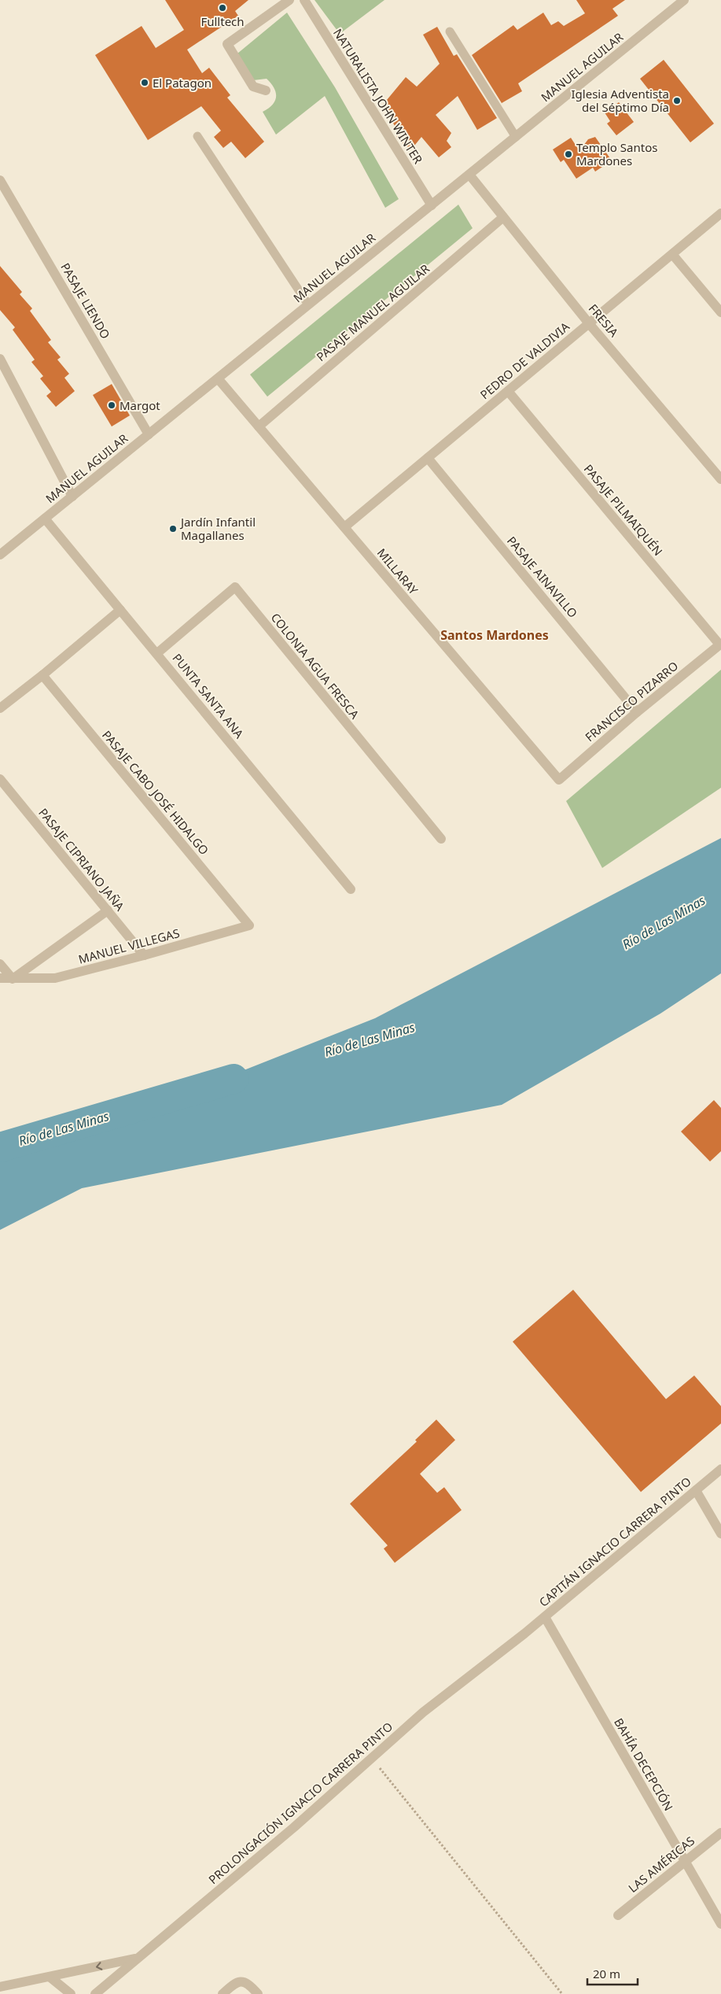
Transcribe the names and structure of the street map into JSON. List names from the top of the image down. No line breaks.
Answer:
{"streets":{"street":["MANUEL AGUILAR","NATURALISTA JOHN WINTER","PASAJE LIENDO","PASAJE MANUEL AGUILAR","FRESIA","PEDRO DE VALDIVIA","PASAJE PILMAIQUÉN","MILLARAY","PASAJE AINAVILLO","COLONIA AGUA FRESCA","PUNTA SANTA ANA","FRANCISCO PIZARRO","PASAJE CABO JOSÉ HIDALGO","PASAJE CIPRIANO JAÑA","MANUEL VILLEGAS","CAPITÁN IGNACIO CARRERA PINTO","BAHÍA DECEPCIÓN","PROLONGACIÓN IGNACIO CARRERA PINTO","LAS AMÉRICAS"]},"crossings":[["MANUEL AGUILAR","NATURALISTA JOHN WINTER"],["MANUEL AGUILAR","PASAJE LIENDO"],["MANUEL AGUILAR","FRESIA"],["MANUEL AGUILAR","MILLARAY"],["MANUEL AGUILAR","PUNTA SANTA ANA"],["PASAJE MANUEL AGUILAR","FRESIA"],["PASAJE MANUEL AGUILAR","MILLARAY"],["FRESIA","PEDRO DE VALDIVIA"],["PEDRO DE VALDIVIA","PASAJE PILMAIQUÉN"],["PEDRO DE VALDIVIA","MILLARAY"],["PEDRO DE VALDIVIA","PASAJE AINAVILLO"],["PASAJE PILMAIQUÉN","FRANCISCO PIZARRO"],["MILLARAY","FRANCISCO PIZARRO"],["PASAJE AINAVILLO","FRANCISCO PIZARRO"],["COLONIA AGUA FRESCA","PUNTA SANTA ANA"],["PASAJE CABO JOSÉ HIDALGO","MANUEL VILLEGAS"],["PASAJE CIPRIANO JAÑA","MANUEL VILLEGAS"],["CAPITÁN IGNACIO CARRERA PINTO","BAHÍA DECEPCIÓN"],["CAPITÁN IGNACIO CARRERA PINTO","PROLONGACIÓN IGNACIO CARRERA PINTO"],["BAHÍA DECEPCIÓN","LAS AMÉRICAS"]],"districts":["Santos Mardones"],"water":["Río de Las Minas"],"places":["Fulltech","El Patagon","Iglesia Adventista del Séptimo Día","Templo Santos Mardones","Margot","Jardín Infantil Magallanes"],"scale_bar":"20 m"}
